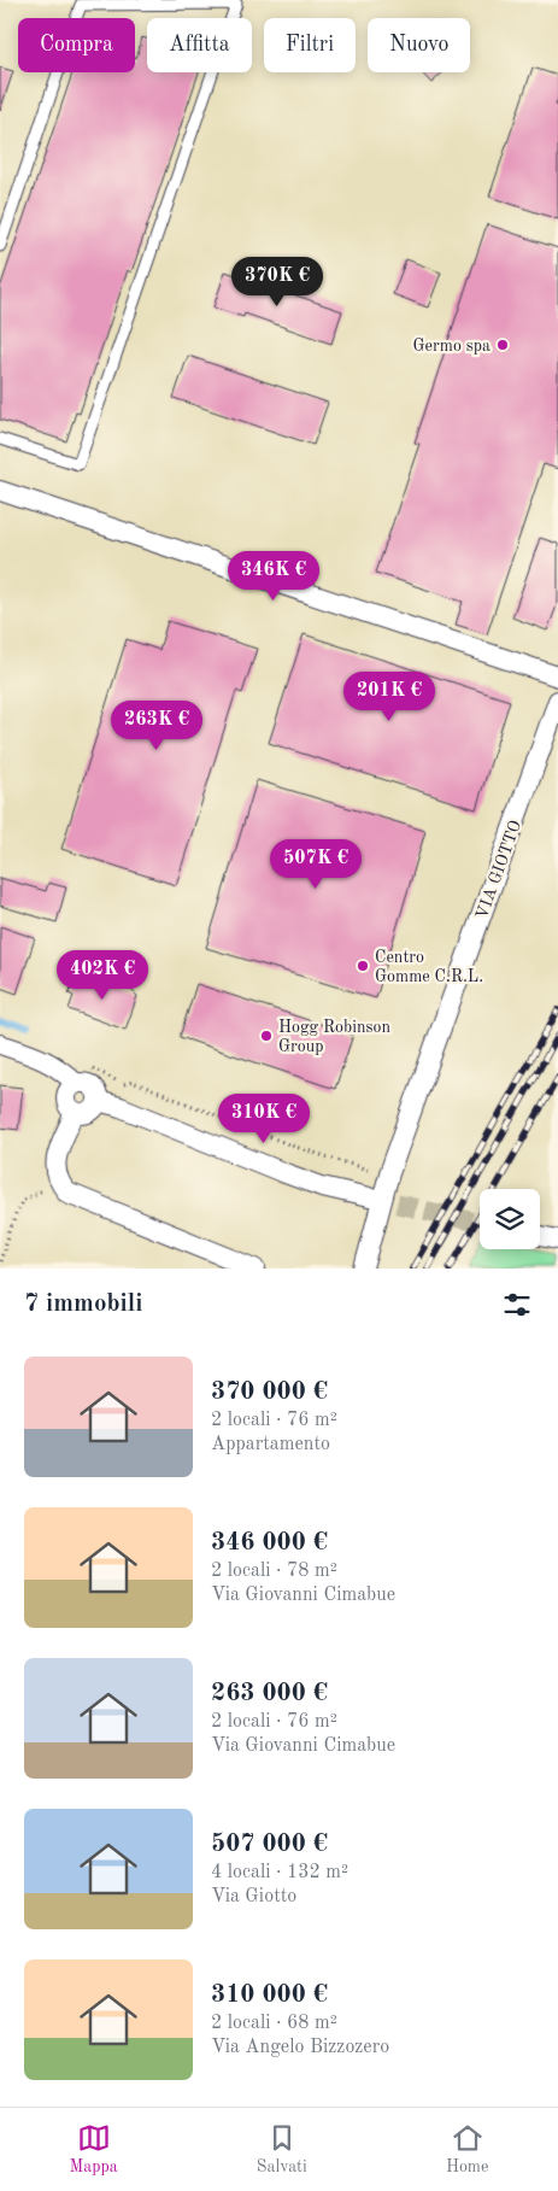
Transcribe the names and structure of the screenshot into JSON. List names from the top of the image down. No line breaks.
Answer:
{"streets":{"street":["VIA GIOTTO"]},"places":["Germo spa","Centro Gomme C.R.L.","Hogg Robinson Group"],"page":{"chip":["Compra","Affitta","Filtri","Nuovo"],"price":["370K €","346K €","201K €","263K €","507K €","402K €","310K €"],"heading":"7 immobili","list":[{"name":"370 000 €","note":"2 locali · 76 m² · Appartamento"},{"name":"346 000 €","note":"2 locali · 78 m² · Via Giovanni Cimabue"},{"name":"263 000 €","note":"2 locali · 76 m² · Via Giovanni Cimabue"},{"name":"507 000 €","note":"4 locali · 132 m² · Via Giotto"},{"name":"310 000 €","note":"2 locali · 68 m² · Via Angelo Bizzozero"}],"tabs":["Mappa","Salvati","Home"]}}
